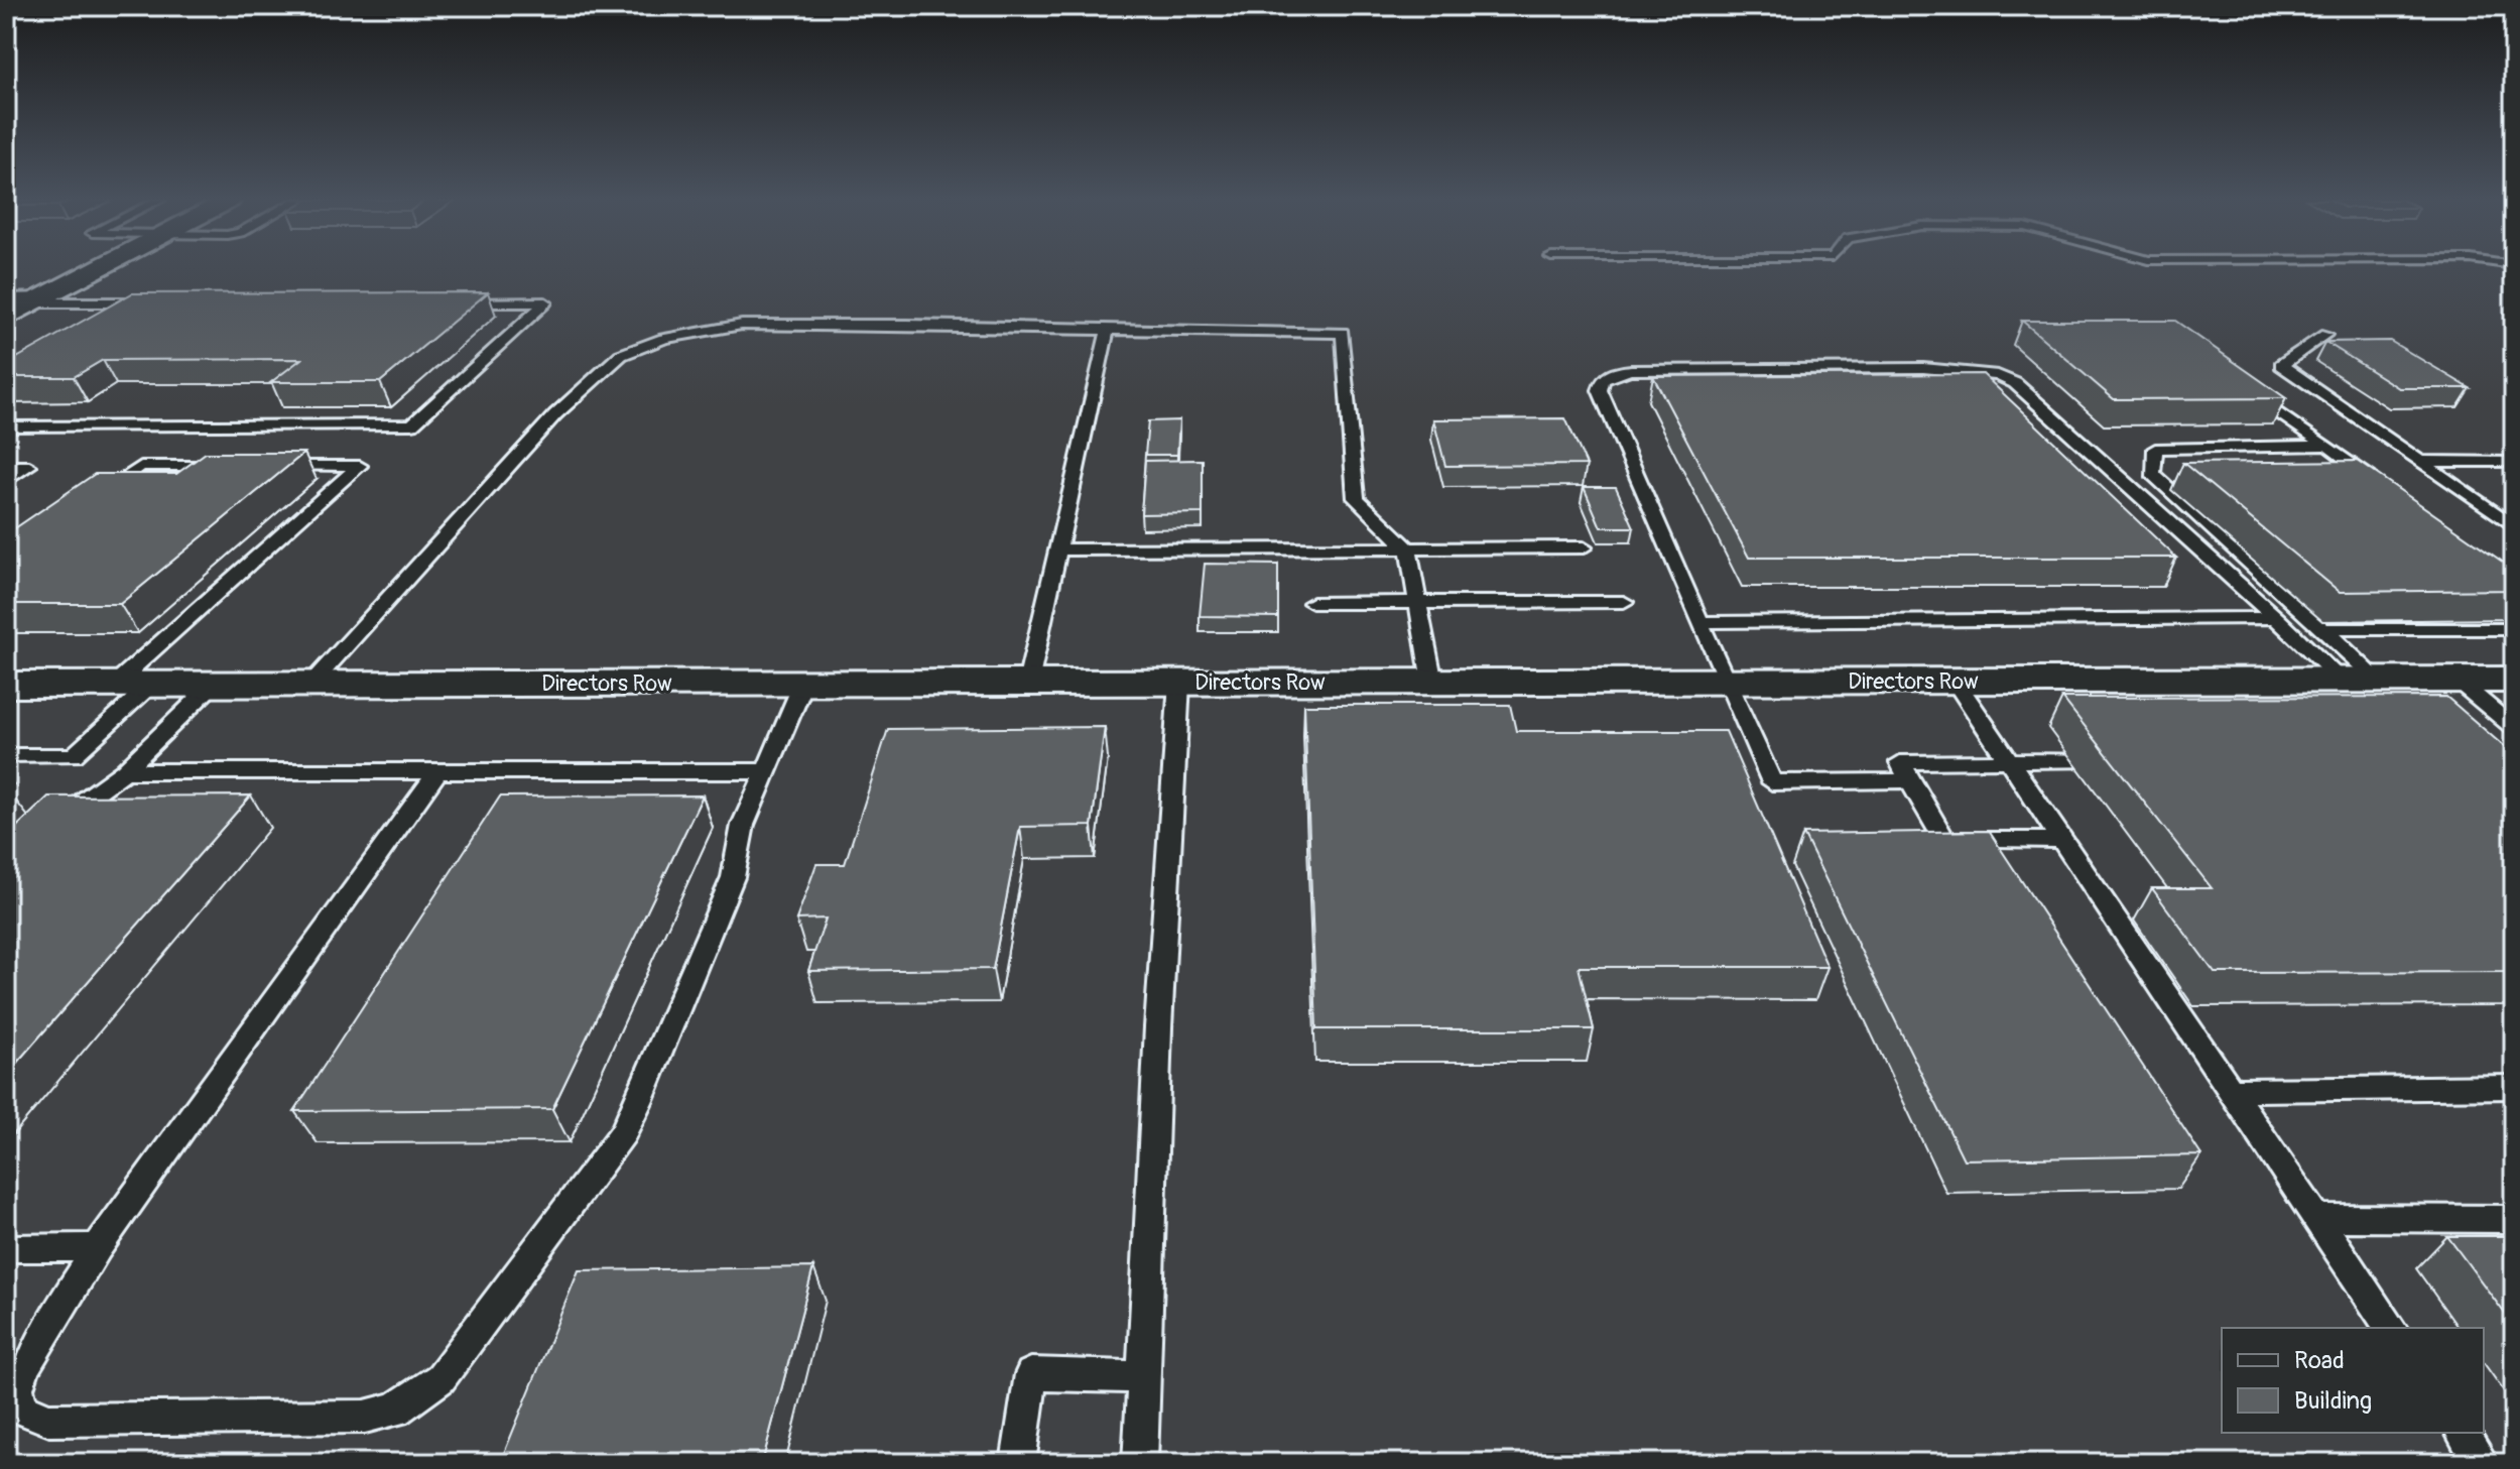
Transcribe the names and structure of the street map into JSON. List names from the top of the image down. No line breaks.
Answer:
{"streets":{"street":["Directors Row"]},"legend":["Road","Building"]}
